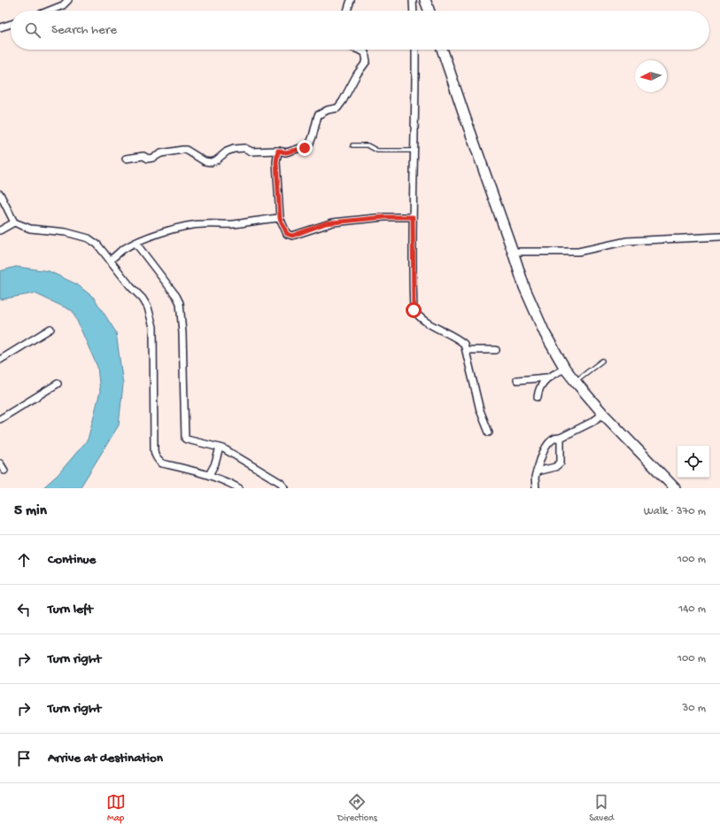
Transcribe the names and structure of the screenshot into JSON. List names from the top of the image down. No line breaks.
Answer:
{"north":"left","page":{"search":"Search here","heading":["5 min","Walk · 370 m"],"list":[["Continue","100 m"],["Turn left","140 m"],["Turn right","100 m"],["Turn right","30 m"],"Arrive at destination"],"nav":["Map","Directions","Saved"]}}
